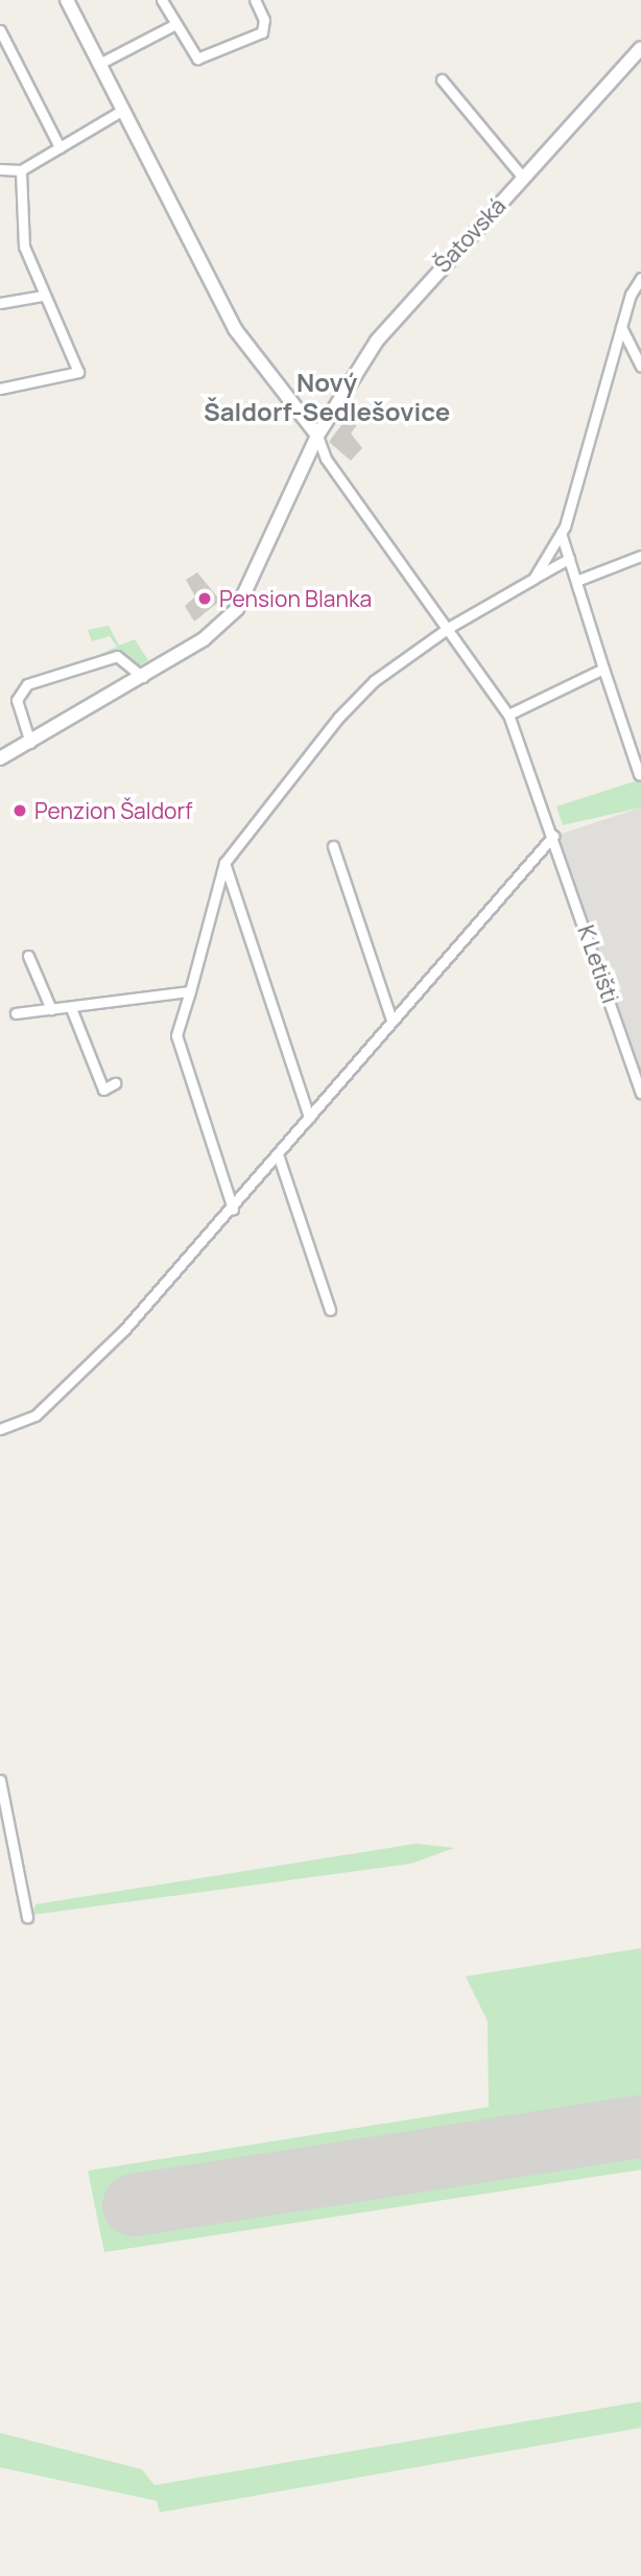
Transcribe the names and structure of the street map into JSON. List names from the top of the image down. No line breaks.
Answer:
{"streets":{"main road":["Šatovská"],"street":["K Letišti"]},"crossings":[["Šatovská","K Letišti"]],"districts":["Nový Šaldorf-Sedlešovice"],"places":["Pension Blanka","Penzion Šaldorf"]}
